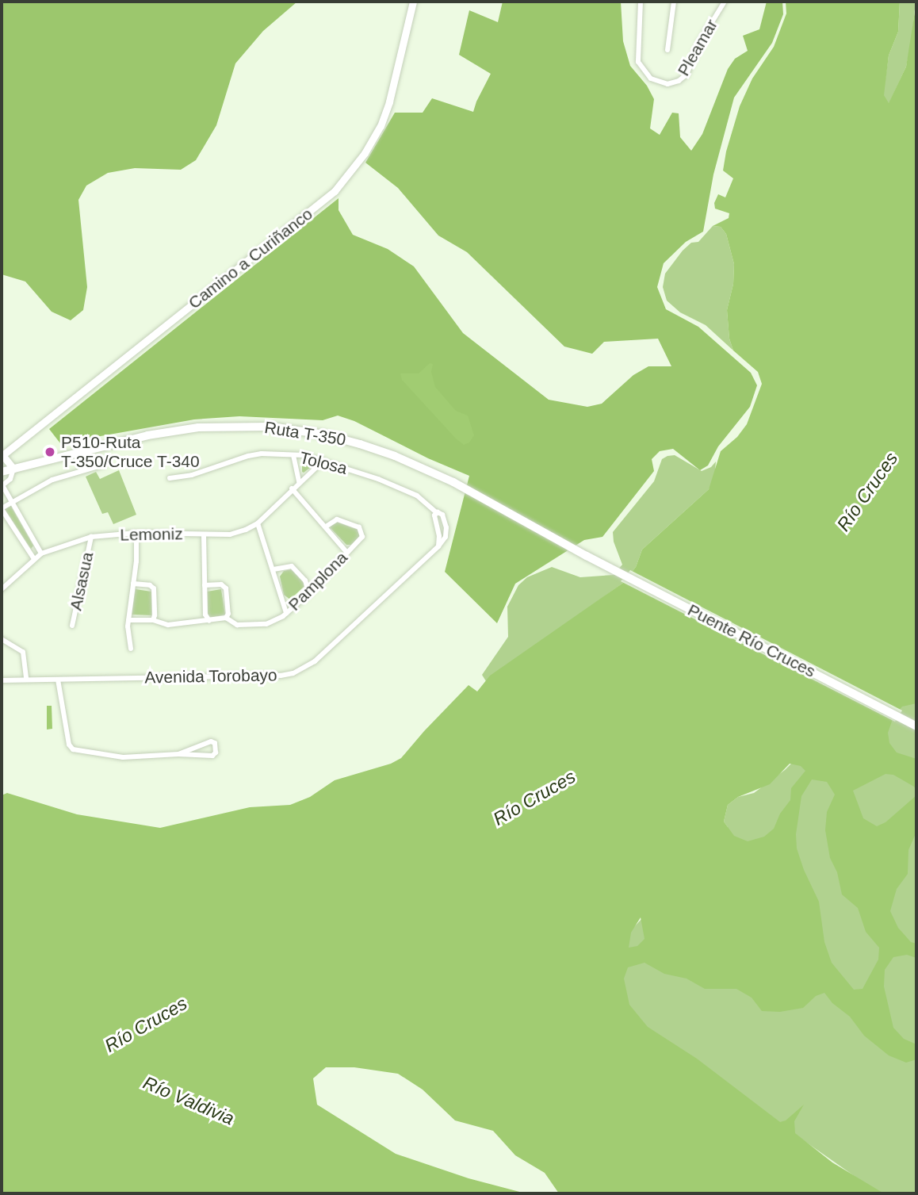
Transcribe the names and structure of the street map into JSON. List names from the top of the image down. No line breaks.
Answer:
{"streets":{"main road":["Ruta T-350","Puente Río Cruces"],"street":["Pleamar","Camino a Curiñanco","Tolosa","Lemoniz","Alsasua","Pamplona","Avenida Torobayo"]},"crossings":[["Camino a Curiñanco","Ruta T-350"],["Ruta T-350","Puente Río Cruces"],["Tolosa","Lemoniz"],["Lemoniz","Alsasua"]],"water":["Río Cruces","Río Valdivia"],"places":["P510-Ruta T-350/Cruce T-340"]}
